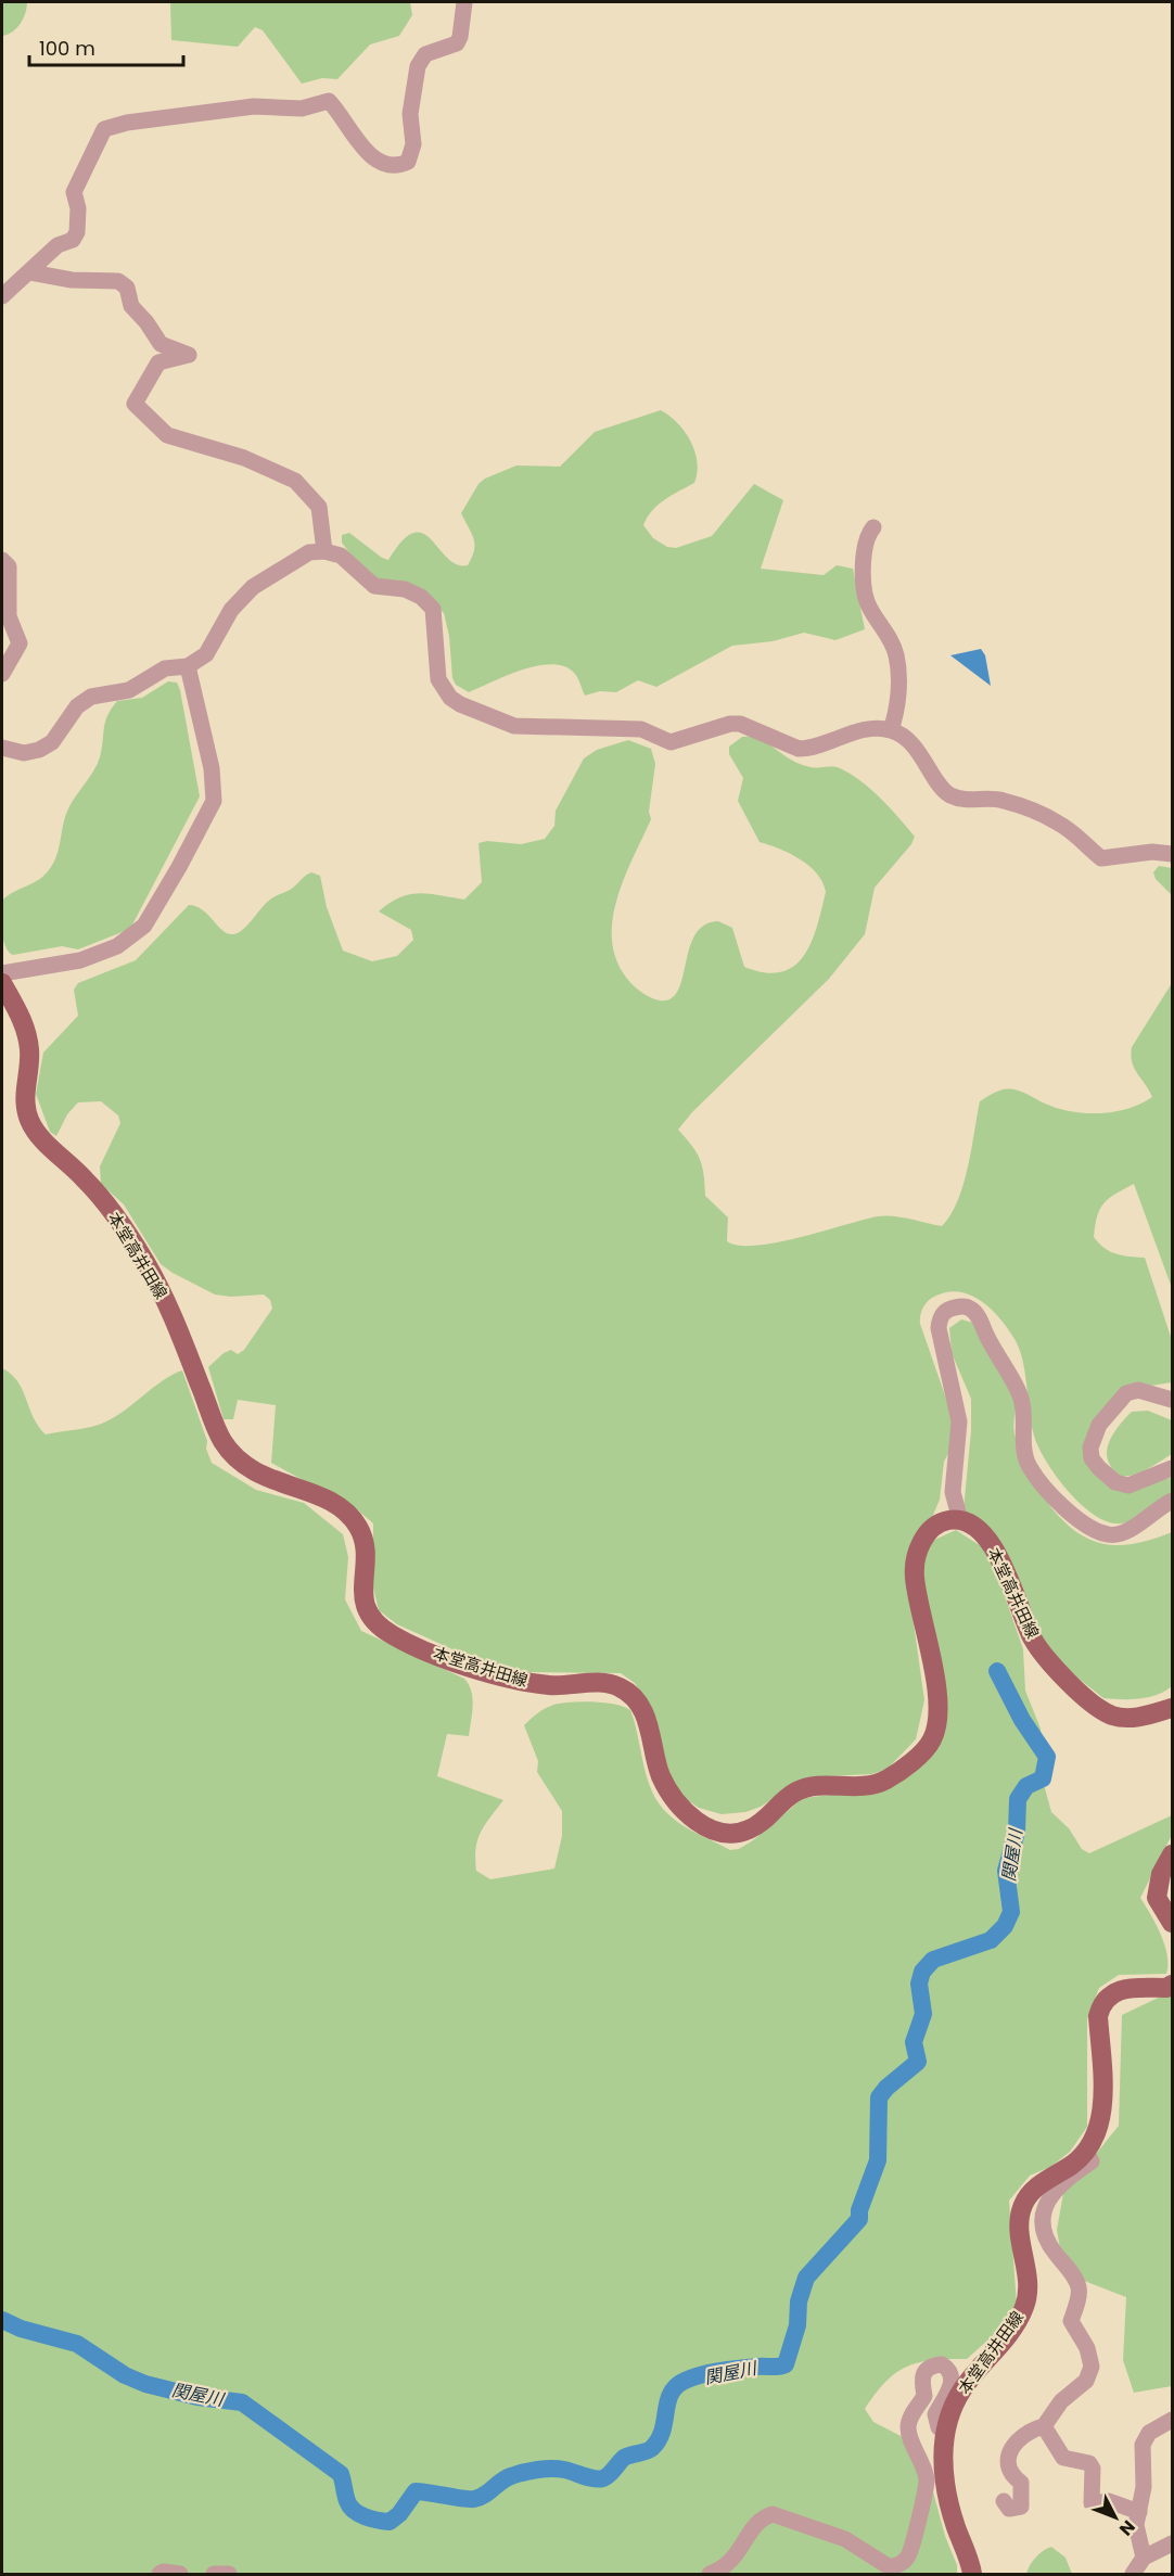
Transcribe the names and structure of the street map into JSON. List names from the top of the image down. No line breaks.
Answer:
{"streets":{"main road":["本堂高井田線"]},"water":["関屋川"],"scale_bar":"100 m","north":"bottom right"}
